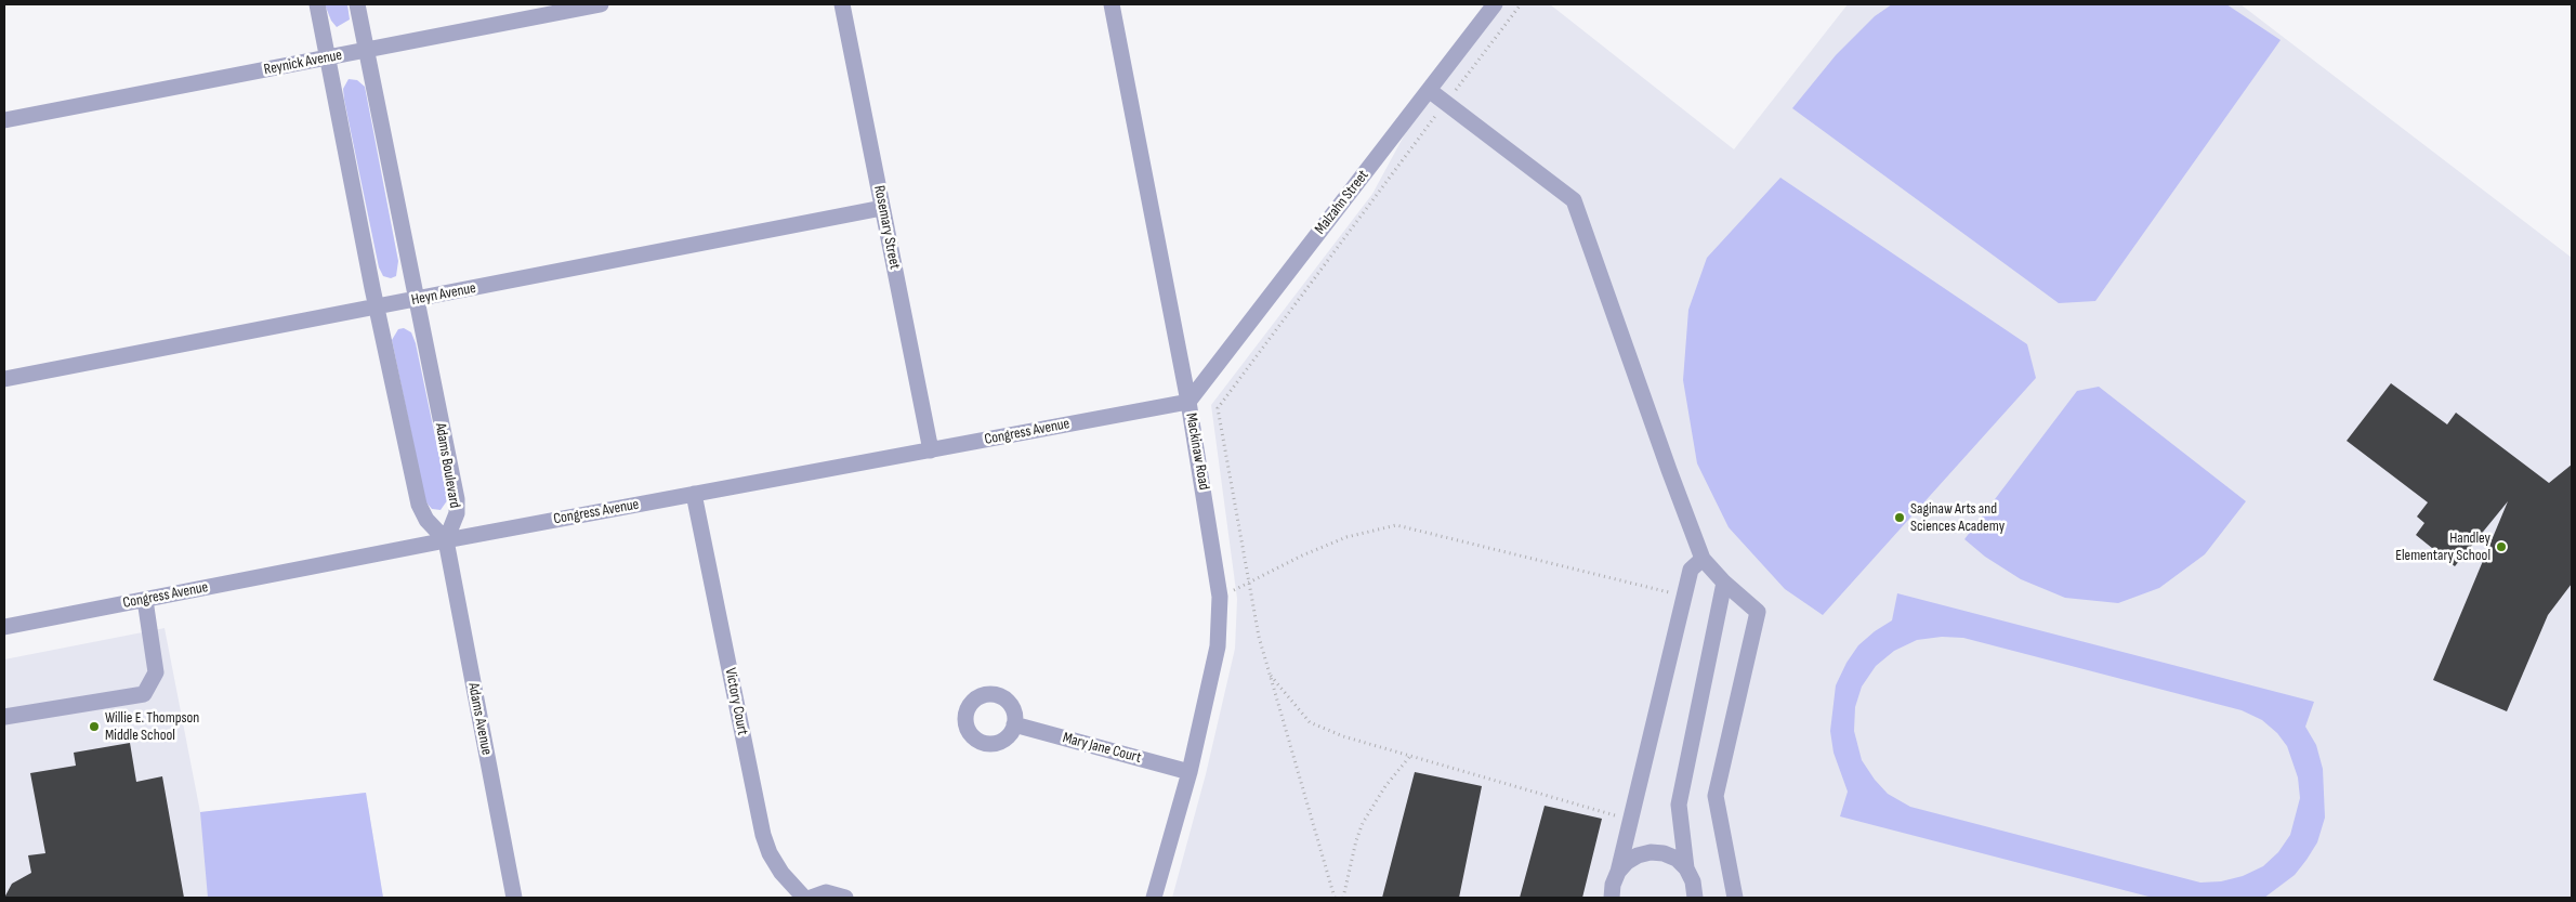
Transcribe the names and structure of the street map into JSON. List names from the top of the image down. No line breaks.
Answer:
{"streets":{"street":["Reynick Avenue","Malzahn Street","Rosemary Street","Heyn Avenue","Congress Avenue","Mackinaw Road","Adams Boulevard","Victory Court","Adams Avenue","Mary Jane Court"]},"crossings":[["Reynick Avenue","Adams Boulevard"],["Malzahn Street","Congress Avenue"],["Malzahn Street","Mackinaw Road"],["Rosemary Street","Heyn Avenue"],["Rosemary Street","Congress Avenue"],["Heyn Avenue","Adams Boulevard"],["Congress Avenue","Mackinaw Road"],["Congress Avenue","Adams Boulevard"],["Congress Avenue","Victory Court"],["Congress Avenue","Adams Avenue"],["Mackinaw Road","Mary Jane Court"],["Adams Boulevard","Adams Avenue"]],"places":["Saginaw Arts and Sciences Academy","Handley Elementary School","Willie E. Thompson Middle School"]}
